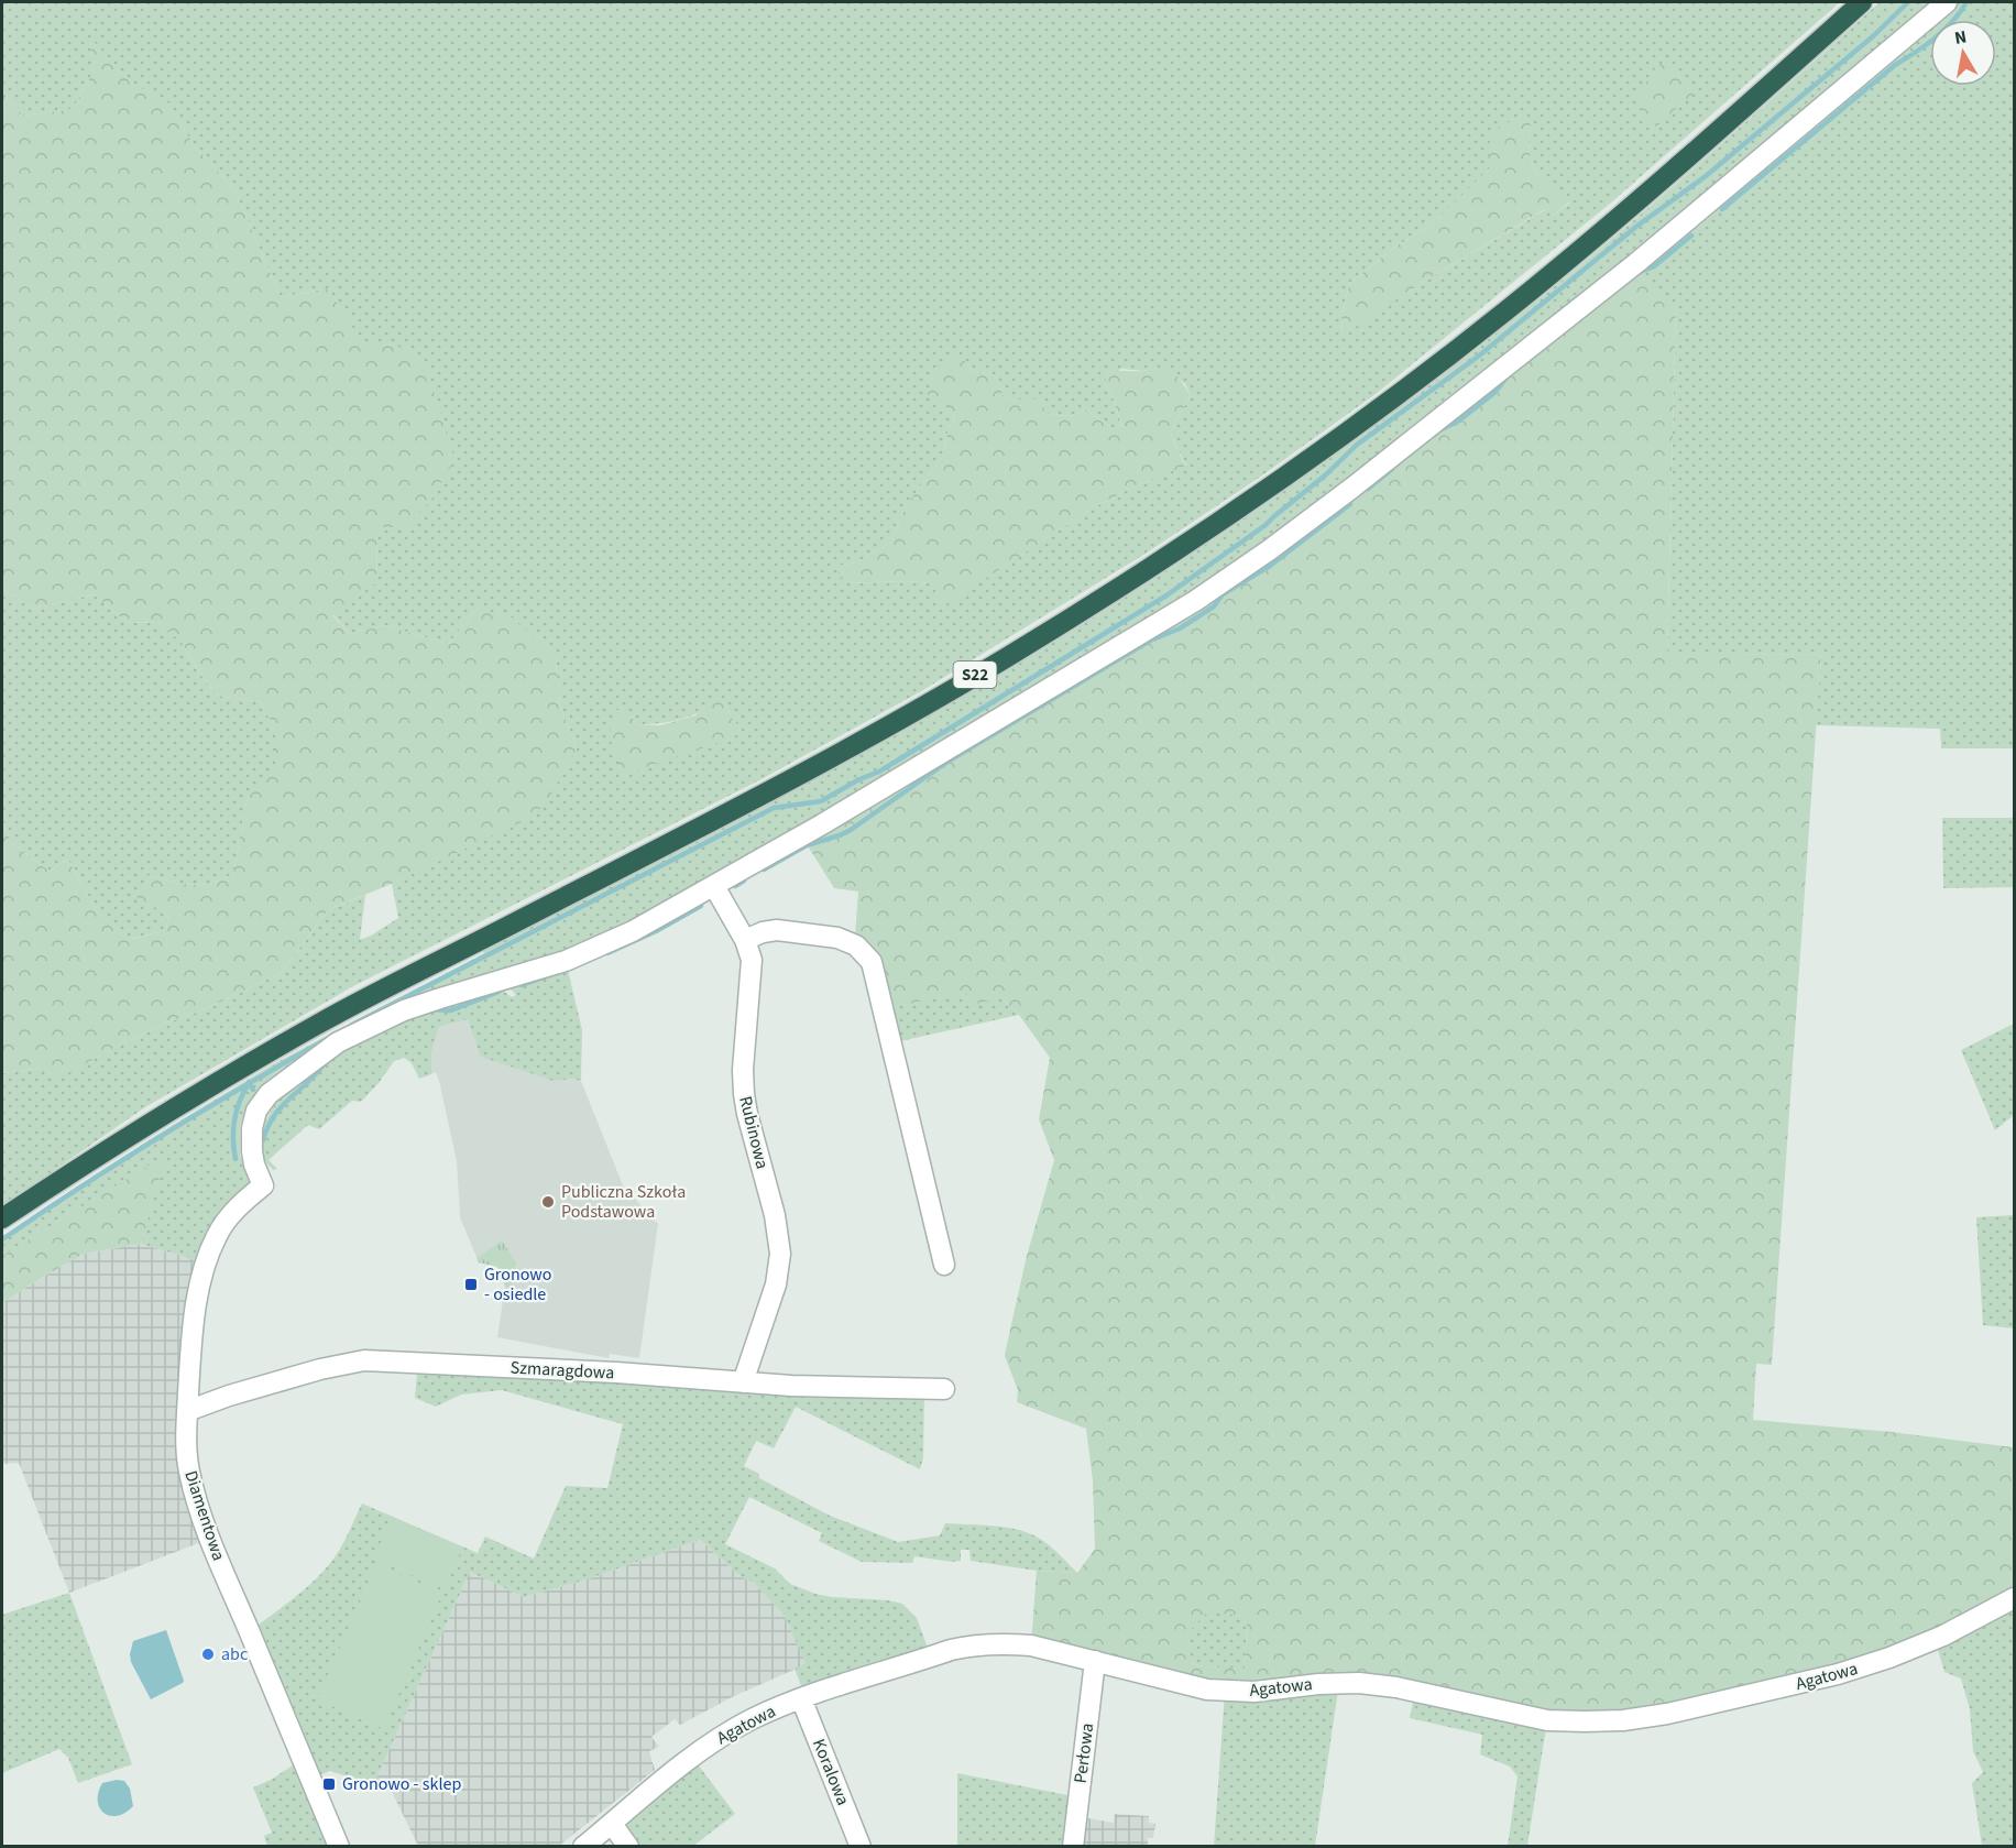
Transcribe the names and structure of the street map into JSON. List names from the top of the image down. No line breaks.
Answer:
{"streets":{"highway":["S22"],"street":["Rubinowa","Szmaragdowa","Diamentowa","Agatowa","Perłowa","Koralowa"]},"crossings":[["Rubinowa","Szmaragdowa"],["Rubinowa","Diamentowa"],["Szmaragdowa","Diamentowa"],["Agatowa","Perłowa"],["Agatowa","Koralowa"]],"places":{"other":["Publiczna Szkoła Podstawowa","abc"],"transit":["Gronowo - osiedle","Gronowo - sklep"]},"north":"top"}
